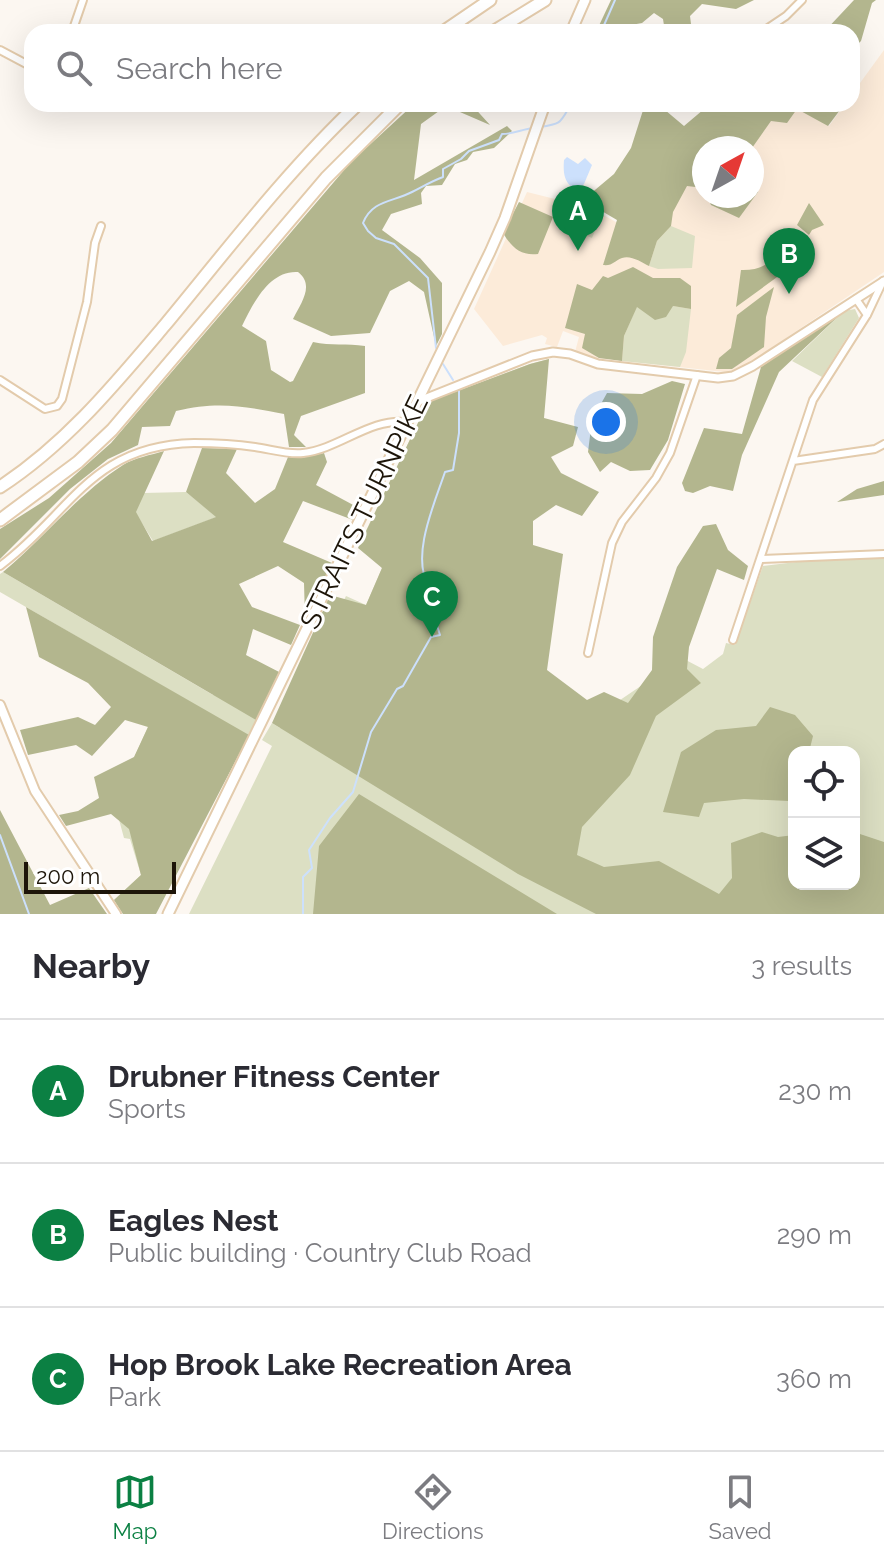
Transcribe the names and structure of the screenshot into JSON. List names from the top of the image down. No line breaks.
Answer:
{"streets":{"main road":["STRAITS TURNPIKE"]},"scale_bar":"200 m","north":"top right","page":{"search":"Search here","pins":["A","B","C"],"scale":"200 m","heading":["Nearby","3 results"],"list":[{"mark":"A","name":"Drubner Fitness Center","note":"Sports","value":"230 m"},{"mark":"B","name":"Eagles Nest","note":"Public building · Country Club Road","value":"290 m"},{"mark":"C","name":"Hop Brook Lake Recreation Area","note":"Park","value":"360 m"}],"nav":["Map","Directions","Saved"]}}
